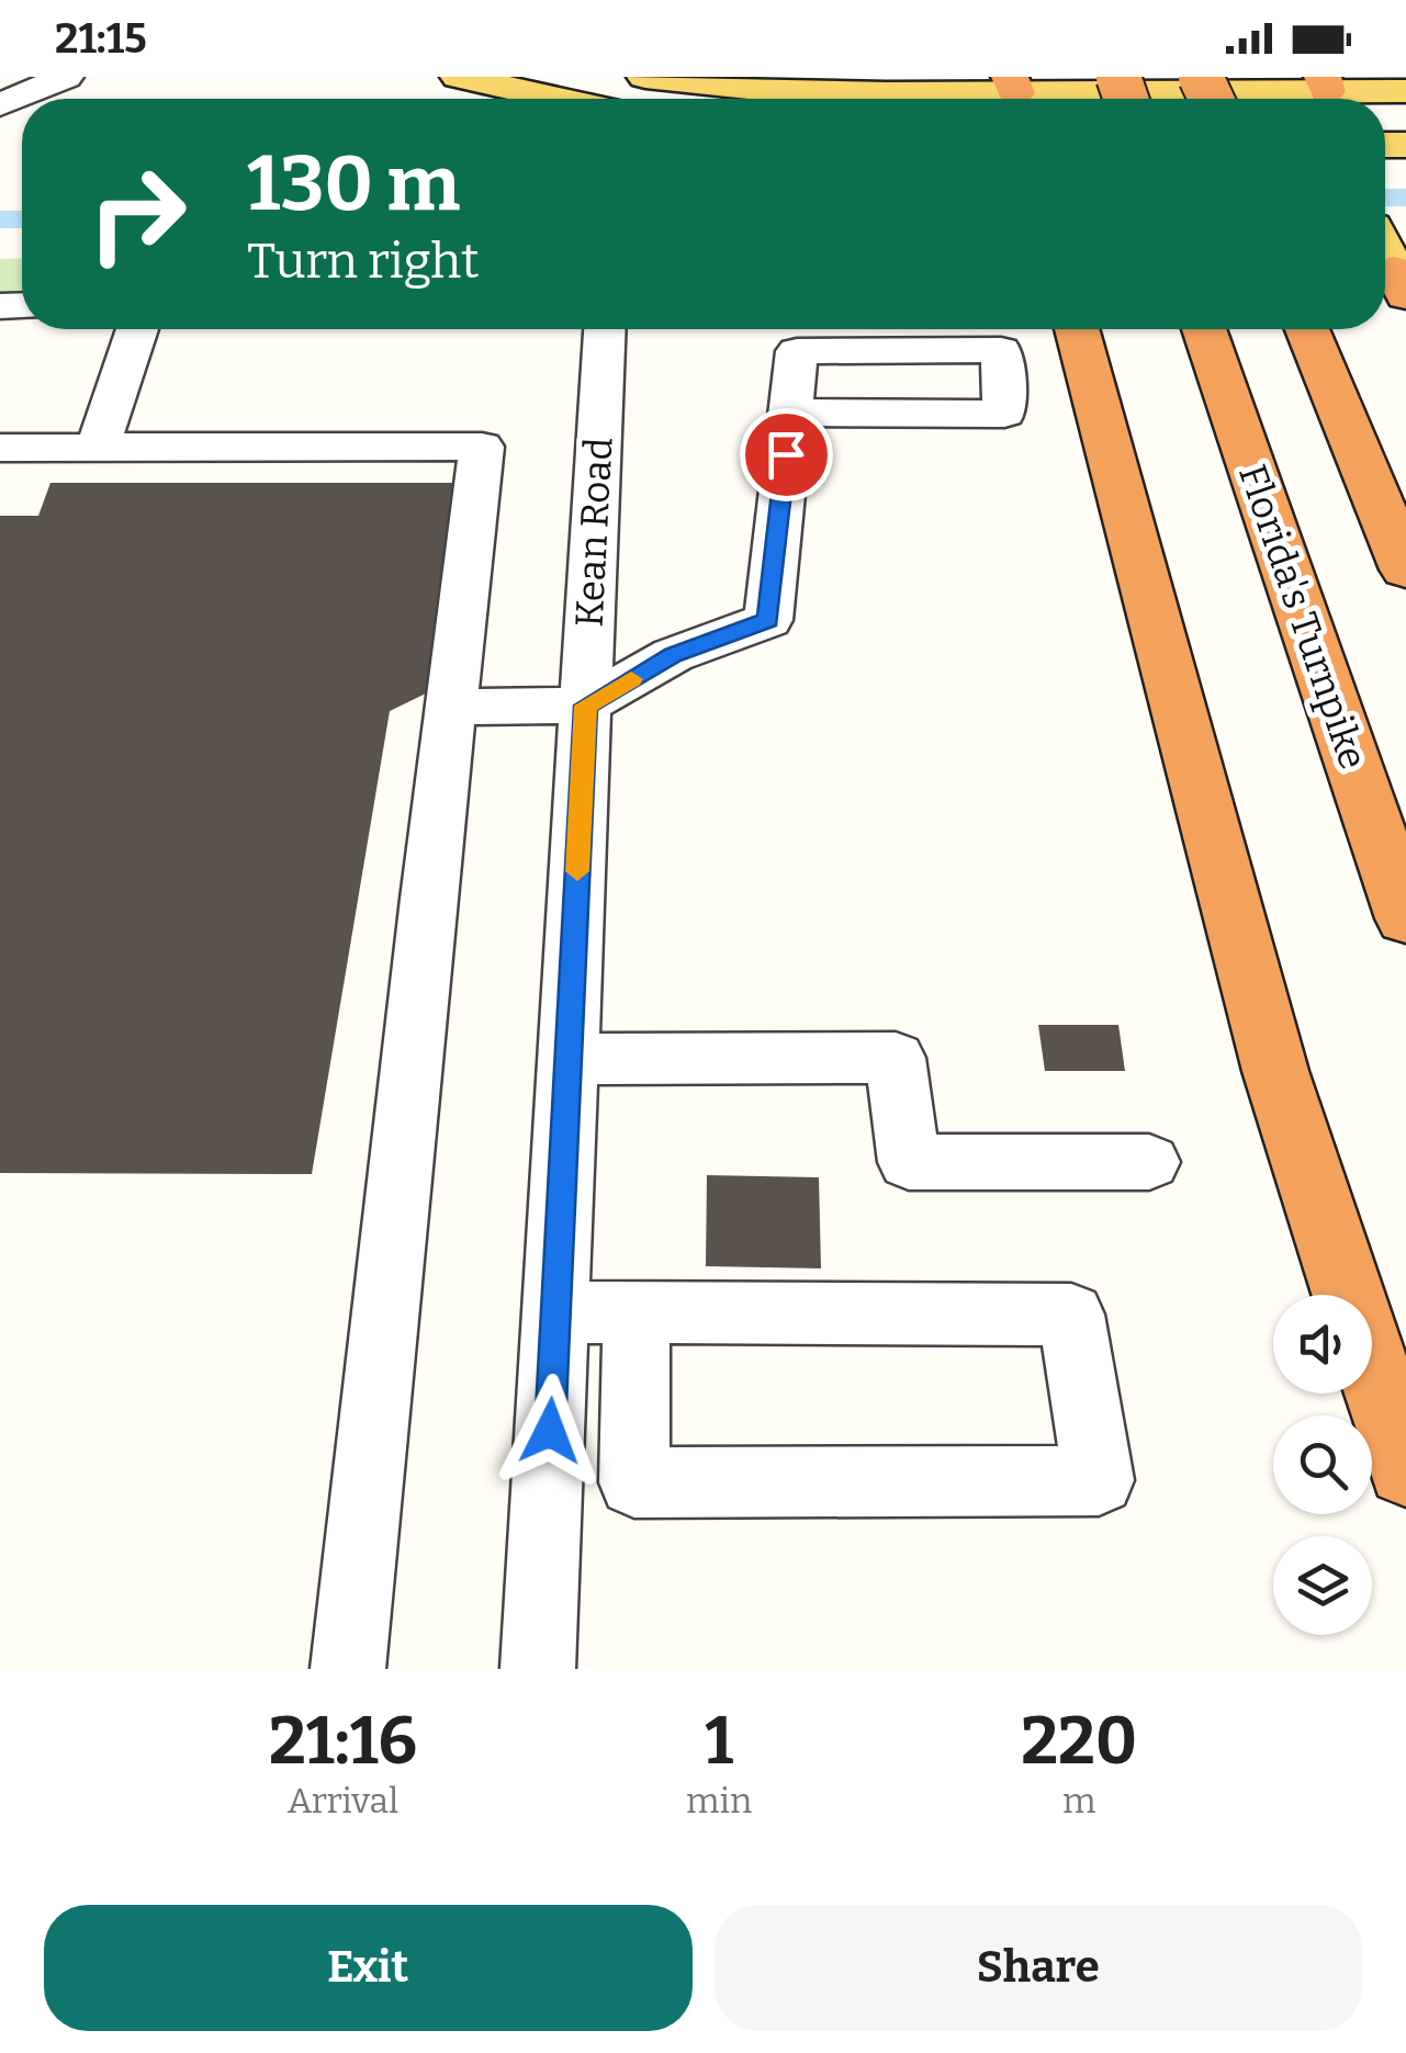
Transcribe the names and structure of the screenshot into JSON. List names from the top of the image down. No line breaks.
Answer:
{"streets":{"highway":["Florida's Turnpike"],"street":["Kean Road"]},"page":{"status":"21:15","turn":["130 m","Turn right"],"eta":["21:16","Arrival","1","min","220","m"],"buttons":["Exit","Share"]}}
